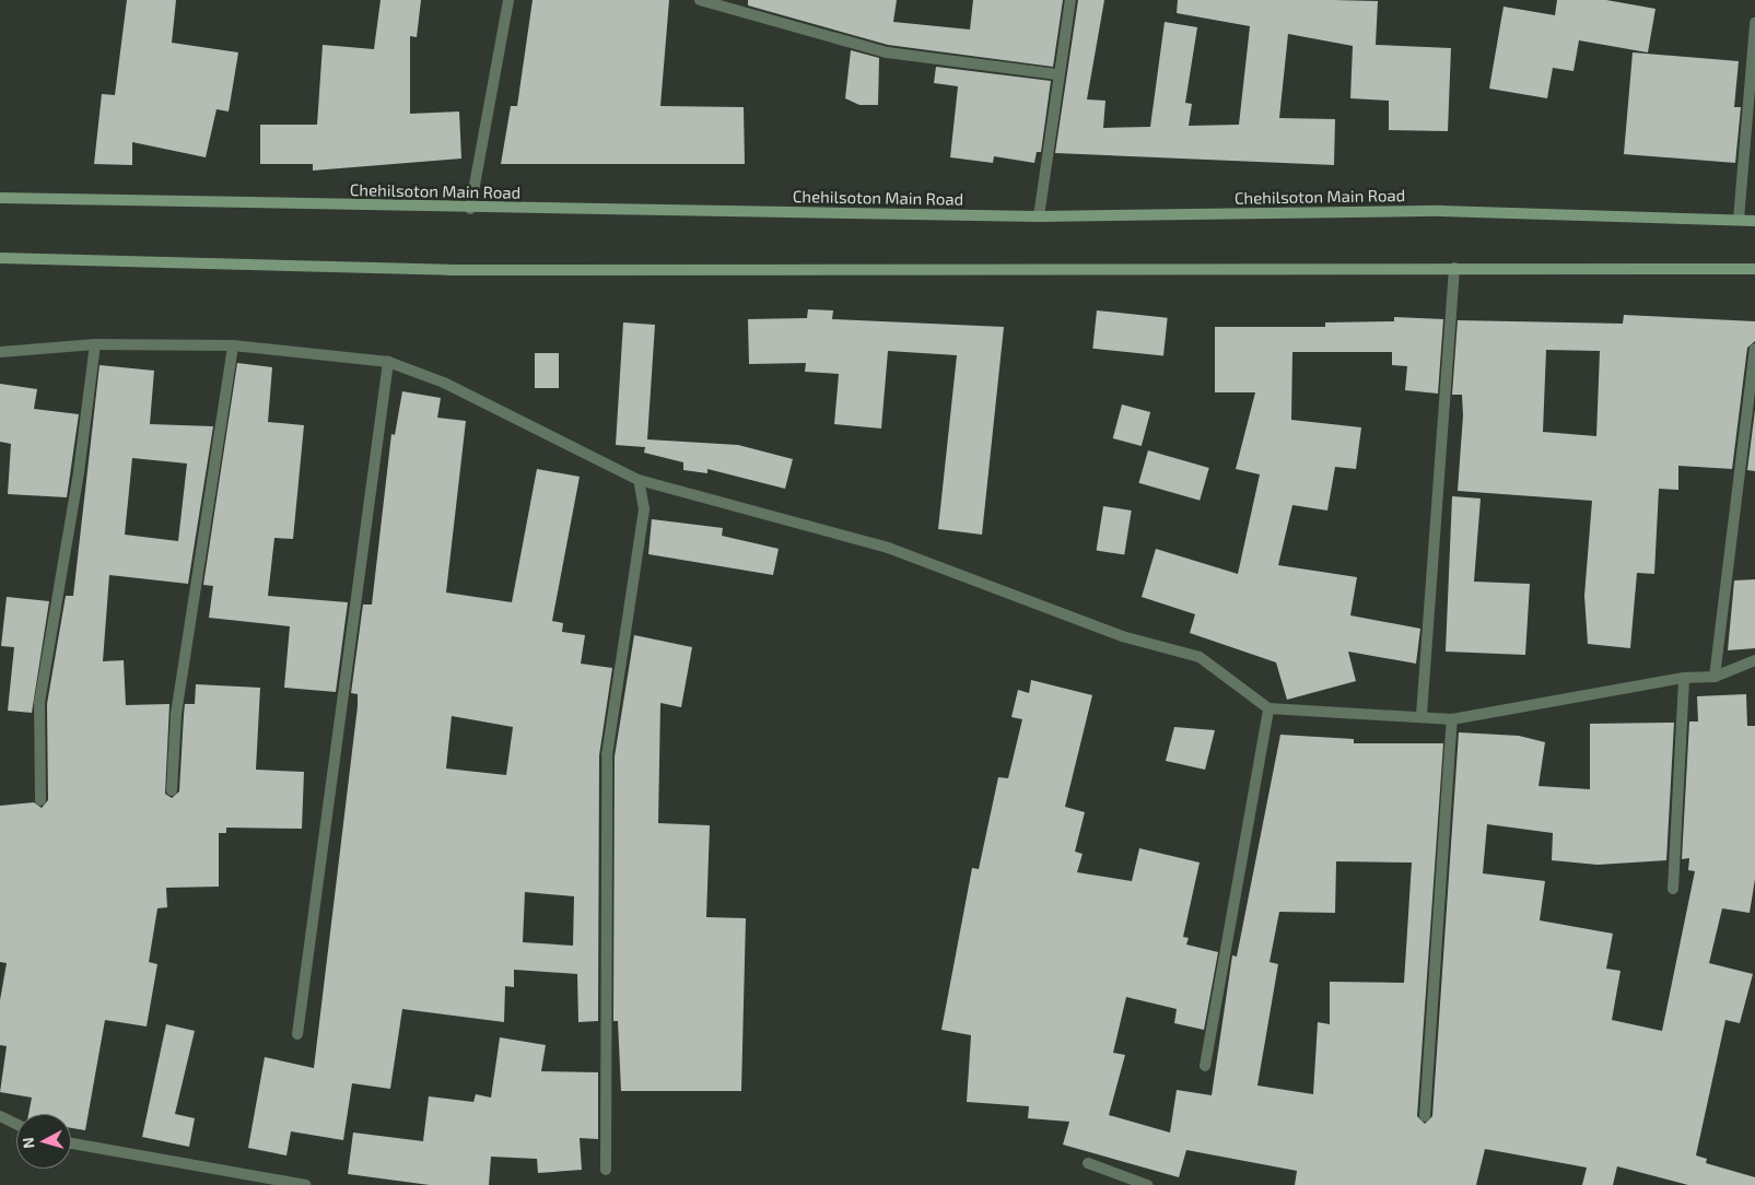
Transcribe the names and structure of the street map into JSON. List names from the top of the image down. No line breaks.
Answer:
{"streets":{"main road":["Chehilsoton Main Road"]},"north":"left"}
